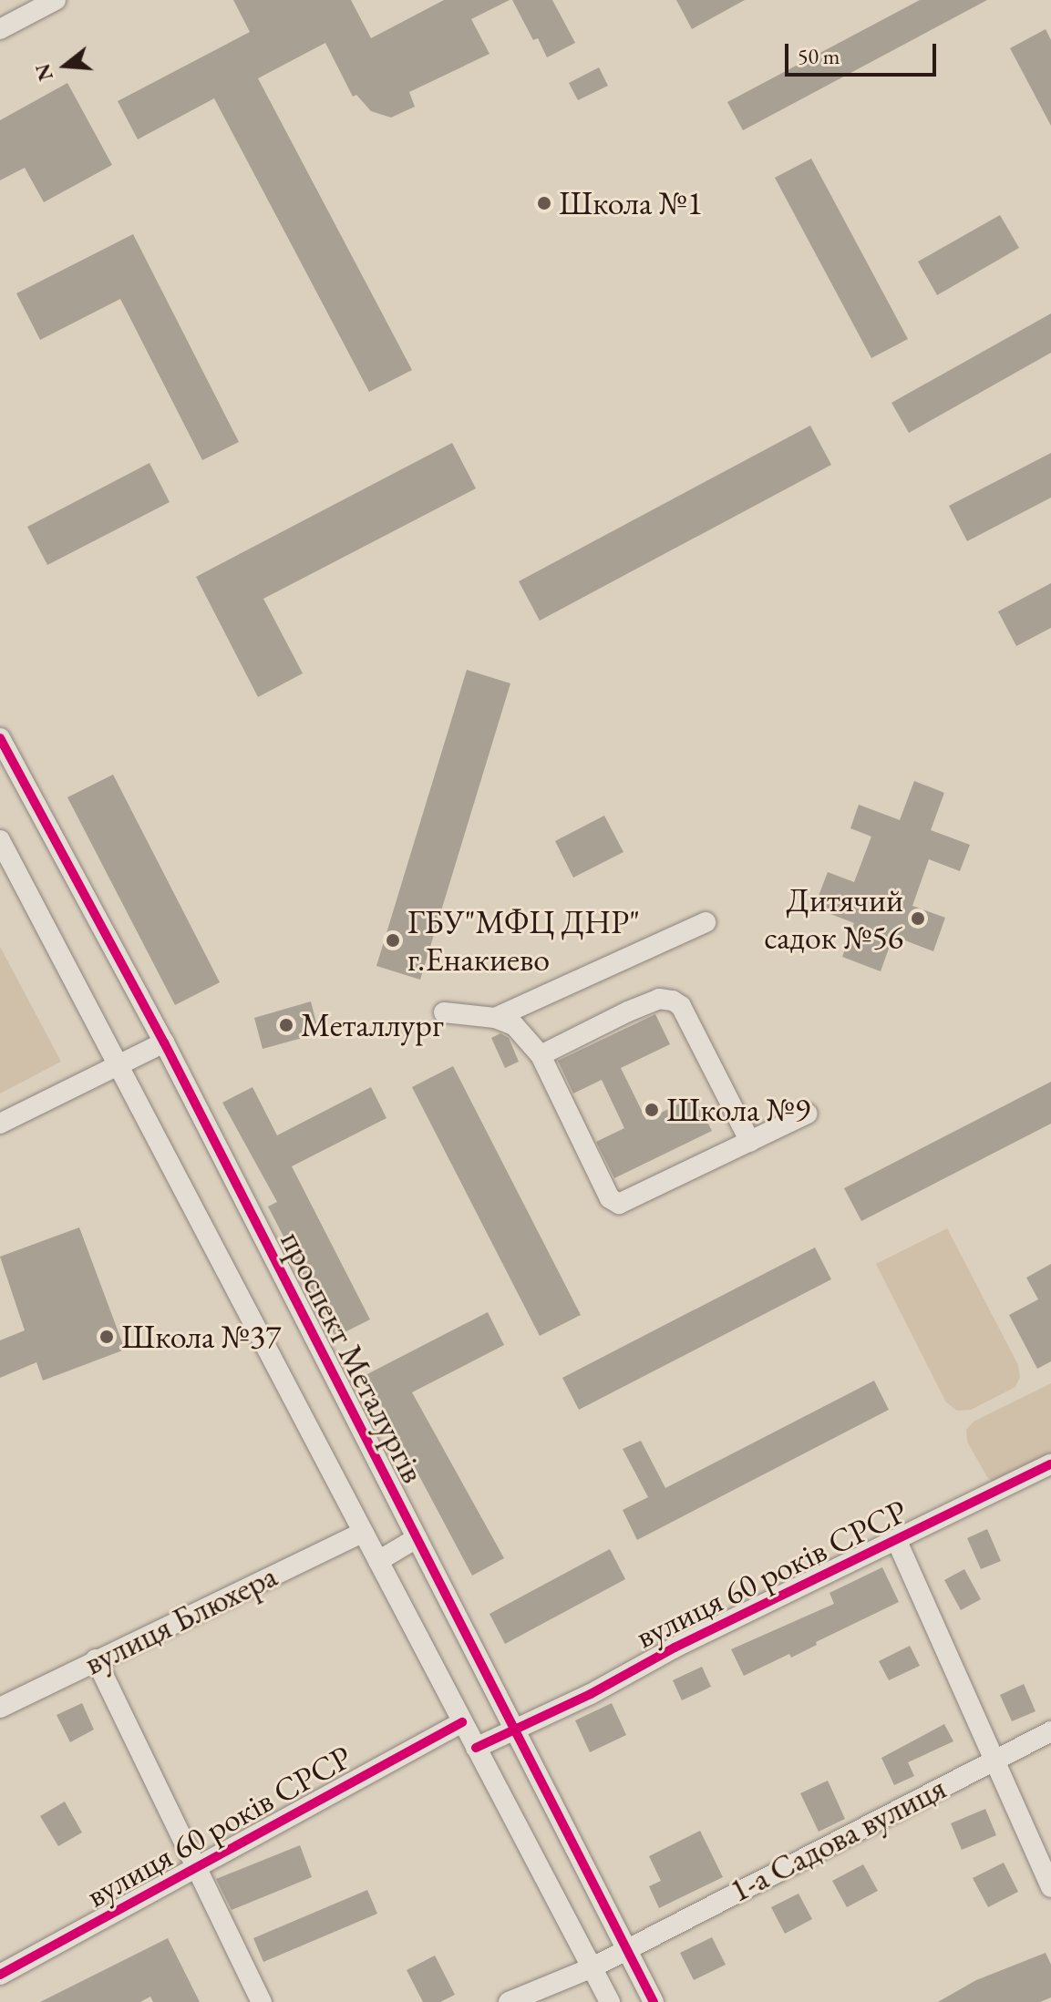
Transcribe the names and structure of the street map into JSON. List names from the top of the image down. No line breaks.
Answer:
{"streets":{"street":["проспект Металургів","вулиця 60 років СРСР","вулиця Блюхера","1-а Садова вулиця"]},"crossings":[["проспект Металургів","вулиця 60 років СРСР"],["проспект Металургів","1-а Садова вулиця"]],"places":["Школа №1","Дитячий садок №56","ГБУ\"МФЦ ДНР\" г.Енакиево","Металлург","Школа №9","Школа №37"],"scale_bar":"50 m","north":"left"}
